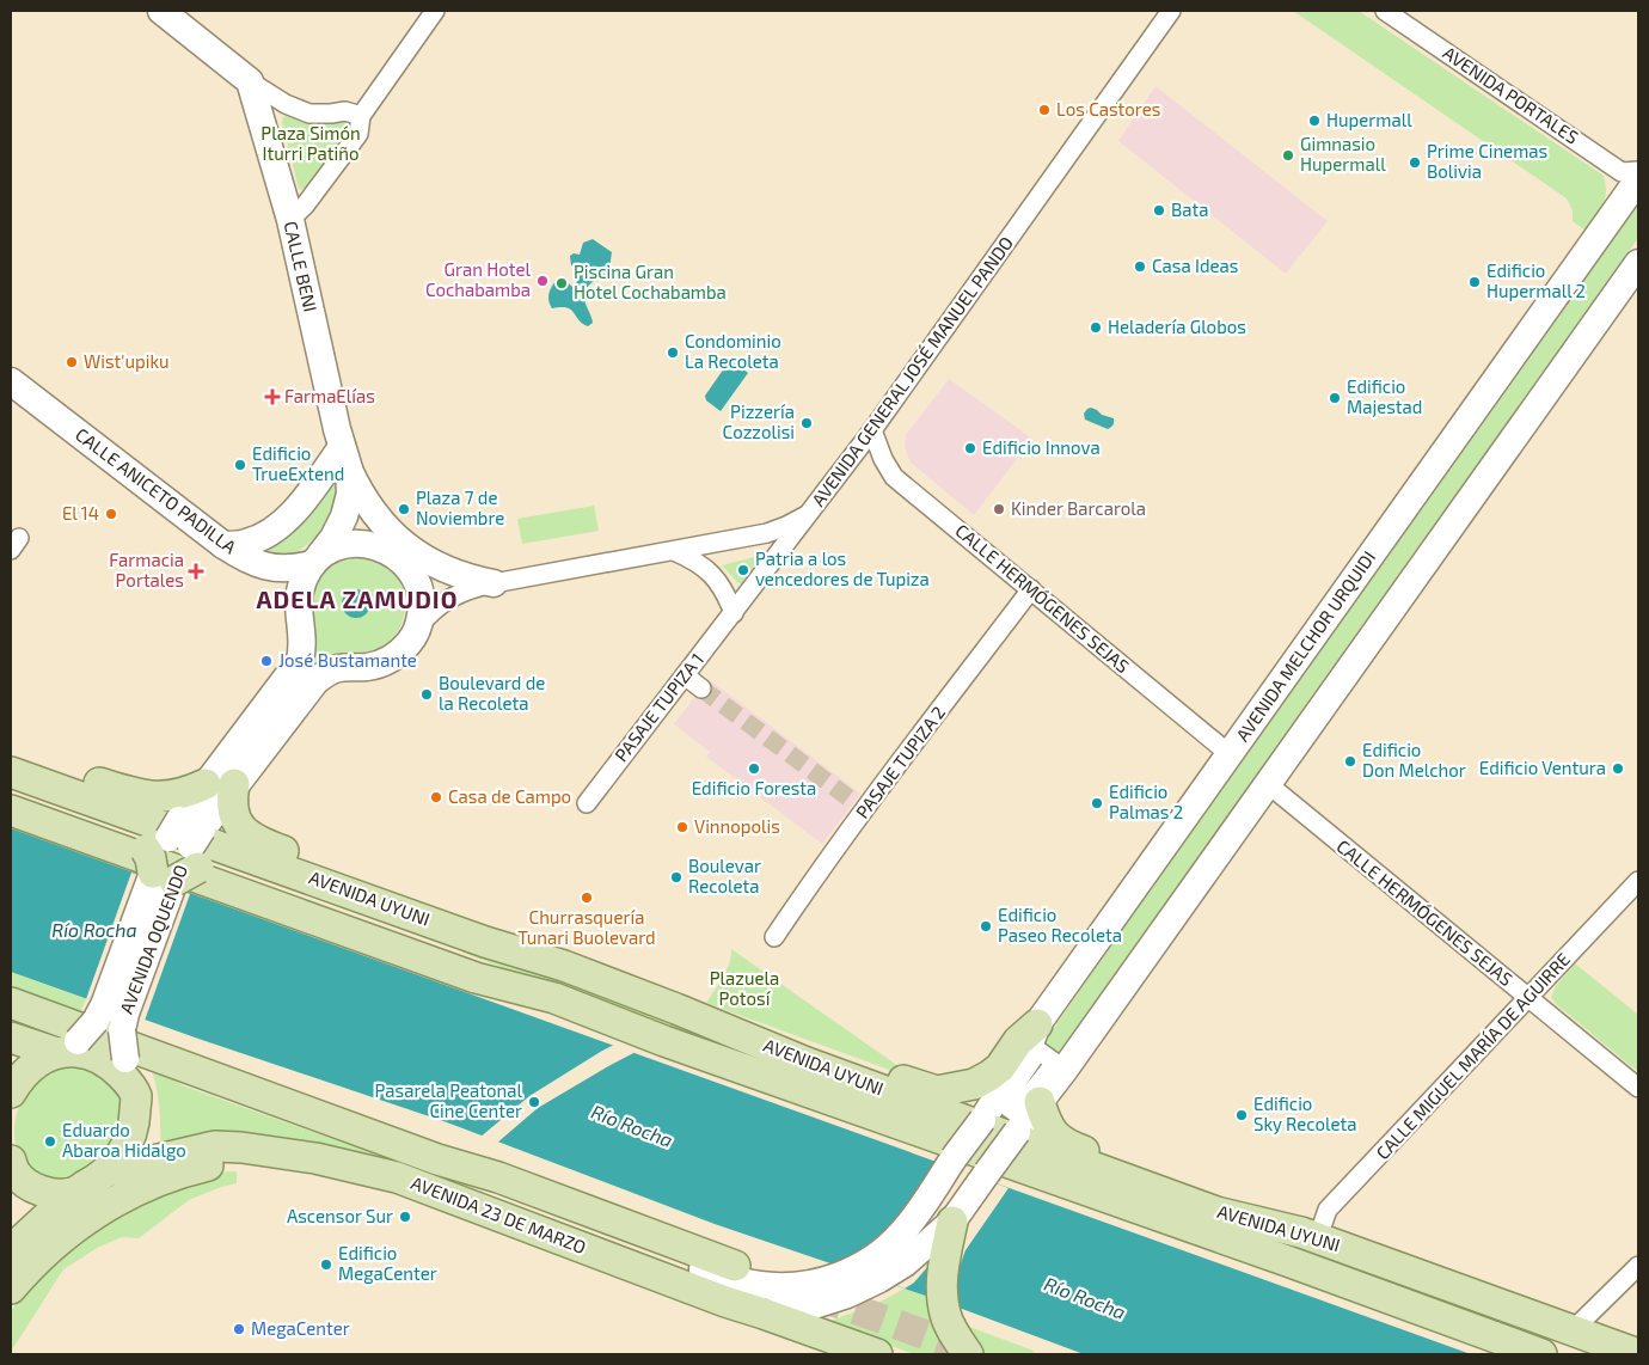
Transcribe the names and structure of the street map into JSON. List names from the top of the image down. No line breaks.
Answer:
{"streets":{"main road":["CALLE BENI","CALLE ANICETO PADILLA","AVENIDA MELCHOR URQUIDI","AVENIDA UYUNI","AVENIDA OQUENDO","AVENIDA 23 DE MARZO"],"street":["AVENIDA PORTALES","AVENIDA GENERAL JOSÉ MANUEL PANDO","CALLE HERMÓGENES SEJAS","PASAJE TUPIZA 1","PASAJE TUPIZA 2","CALLE MIGUEL MARÍA DE AGUIRRE"]},"crossings":[["CALLE BENI","AVENIDA GENERAL JOSÉ MANUEL PANDO"],["CALLE BENI","CALLE ANICETO PADILLA"],["CALLE BENI","AVENIDA OQUENDO"],["AVENIDA GENERAL JOSÉ MANUEL PANDO","CALLE ANICETO PADILLA"],["AVENIDA GENERAL JOSÉ MANUEL PANDO","CALLE HERMÓGENES SEJAS"],["AVENIDA GENERAL JOSÉ MANUEL PANDO","PASAJE TUPIZA 1"],["AVENIDA GENERAL JOSÉ MANUEL PANDO","AVENIDA OQUENDO"],["CALLE ANICETO PADILLA","AVENIDA OQUENDO"],["CALLE HERMÓGENES SEJAS","AVENIDA MELCHOR URQUIDI"],["CALLE HERMÓGENES SEJAS","PASAJE TUPIZA 2"],["CALLE HERMÓGENES SEJAS","CALLE MIGUEL MARÍA DE AGUIRRE"],["AVENIDA MELCHOR URQUIDI","AVENIDA 23 DE MARZO"],["AVENIDA UYUNI","CALLE MIGUEL MARÍA DE AGUIRRE"]],"districts":["ADELA ZAMUDIO"],"water":["Río Rocha"],"parks":["Plaza Simón Iturri Patiño","Plazuela Potosí"],"places":{"other":["Los Castores","Hupermall","Gimnasio Hupermall","Prime Cinemas Bolivia","Bata","Casa Ideas","Gran Hotel Cochabamba","Edificio Hupermall 2","Piscina Gran Hotel Cochabamba","Heladería Globos","Condominio La Recoleta","Wist'upiku","Edificio Majestad","Pizzería Cozzolisi","Edificio Innova","Edificio TrueExtend","Plaza 7 de Noviembre","Kinder Barcarola","El 14","Patria a los vencedores de Tupiza","José Bustamante","Boulevard de la Recoleta","Edificio Don Melchor","Edificio Foresta","Edificio Ventura","Casa de Campo","Edificio Palmas 2","Vinnopolis","Boulevar Recoleta","Churrasquería Tunari Buolevard","Edificio Paseo Recoleta","Pasarela Peatonal Cine Center","Edificio Sky Recoleta","Eduardo Abaroa Hidalgo","Ascensor Sur","Edificio MegaCenter","MegaCenter"],"health":["FarmaElías","Farmacia Portales"]}}
